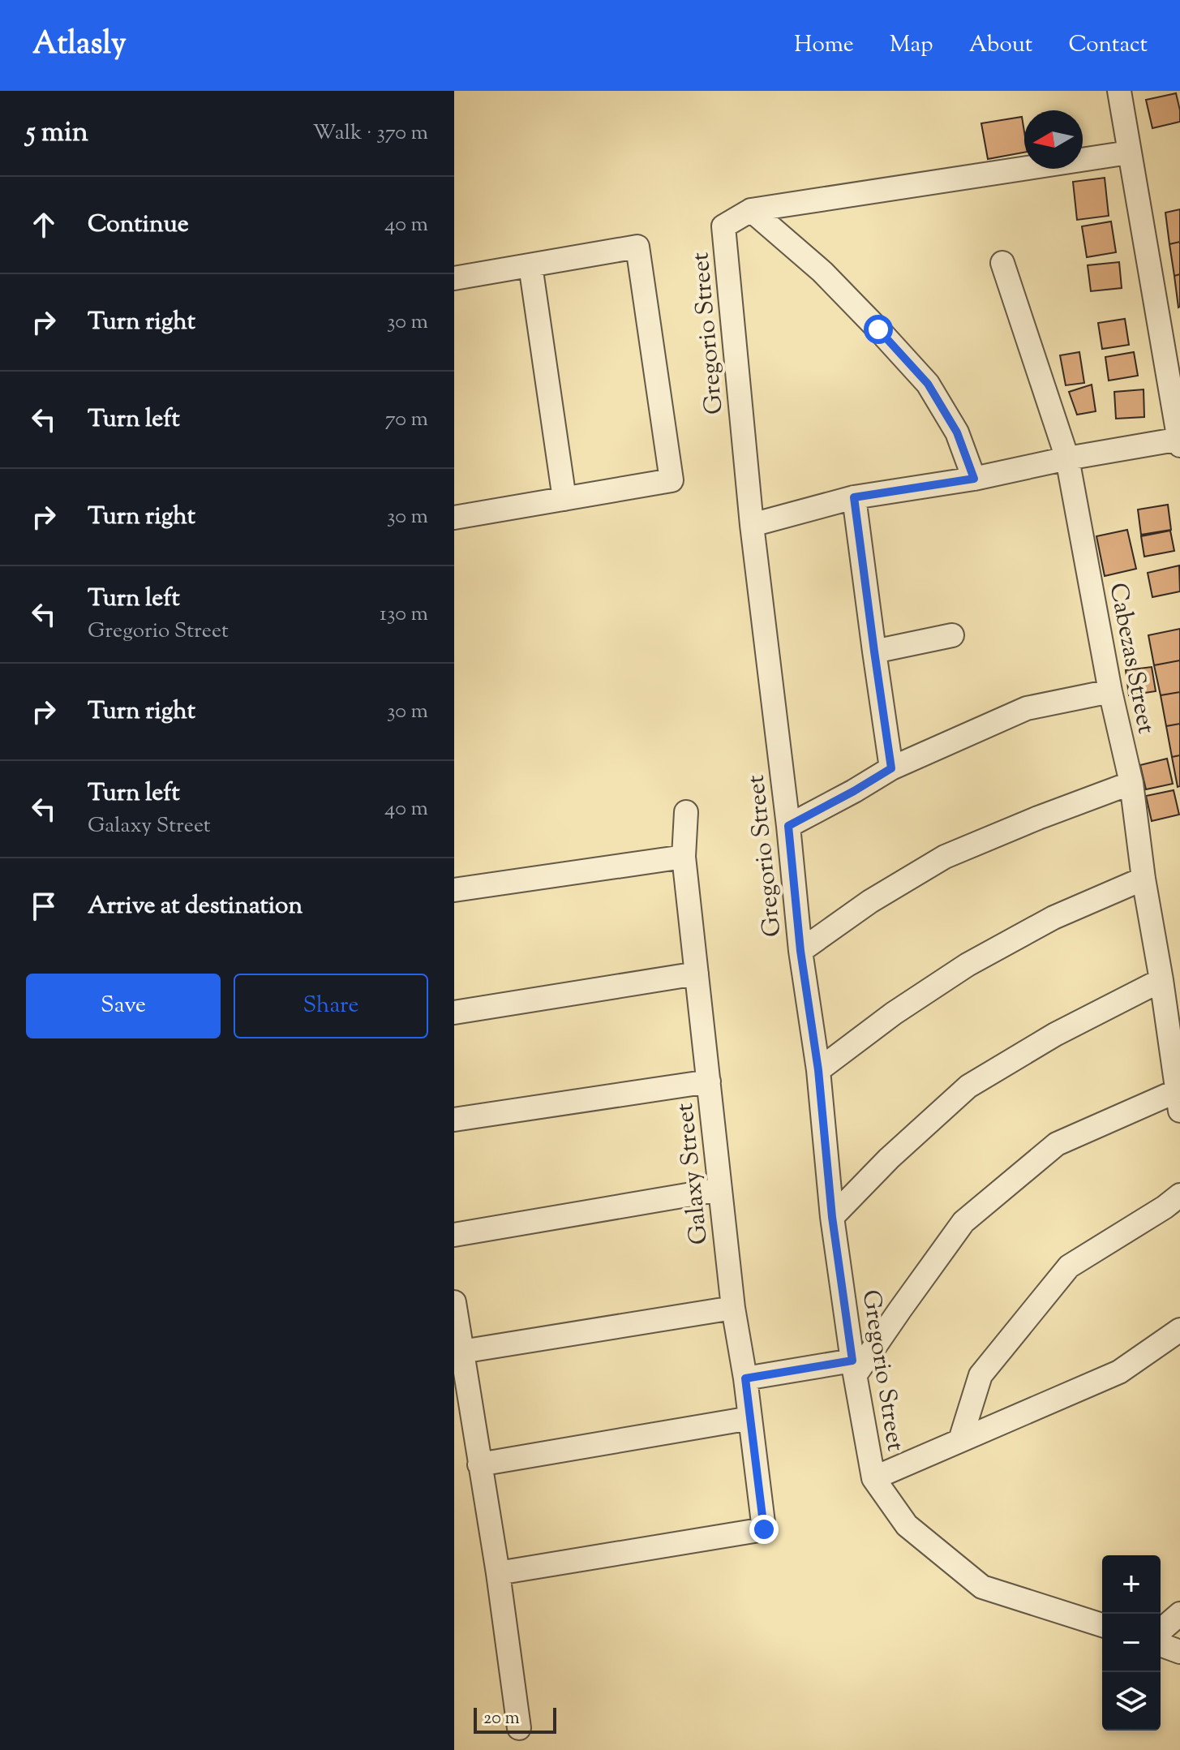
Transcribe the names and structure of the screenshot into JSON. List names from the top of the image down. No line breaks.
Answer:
{"streets":{"street":["Gregorio Street","Cabezas Street","Galaxy Street"]},"scale_bar":"20 m","north":"left","page":{"header":"Atlasly","nav":["Home","Map","About","Contact"],"heading":["5 min","Walk · 370 m"],"list":[["Continue","40 m"],["Turn right","30 m"],["Turn left","70 m"],["Turn right","30 m"],["Turn left","Gregorio Street","130 m"],["Turn right","30 m"],["Turn left","Galaxy Street","40 m"],"Arrive at destination"],"buttons":["Save","Share"],"map_buttons":["+","−"],"scale":"20 m"}}
